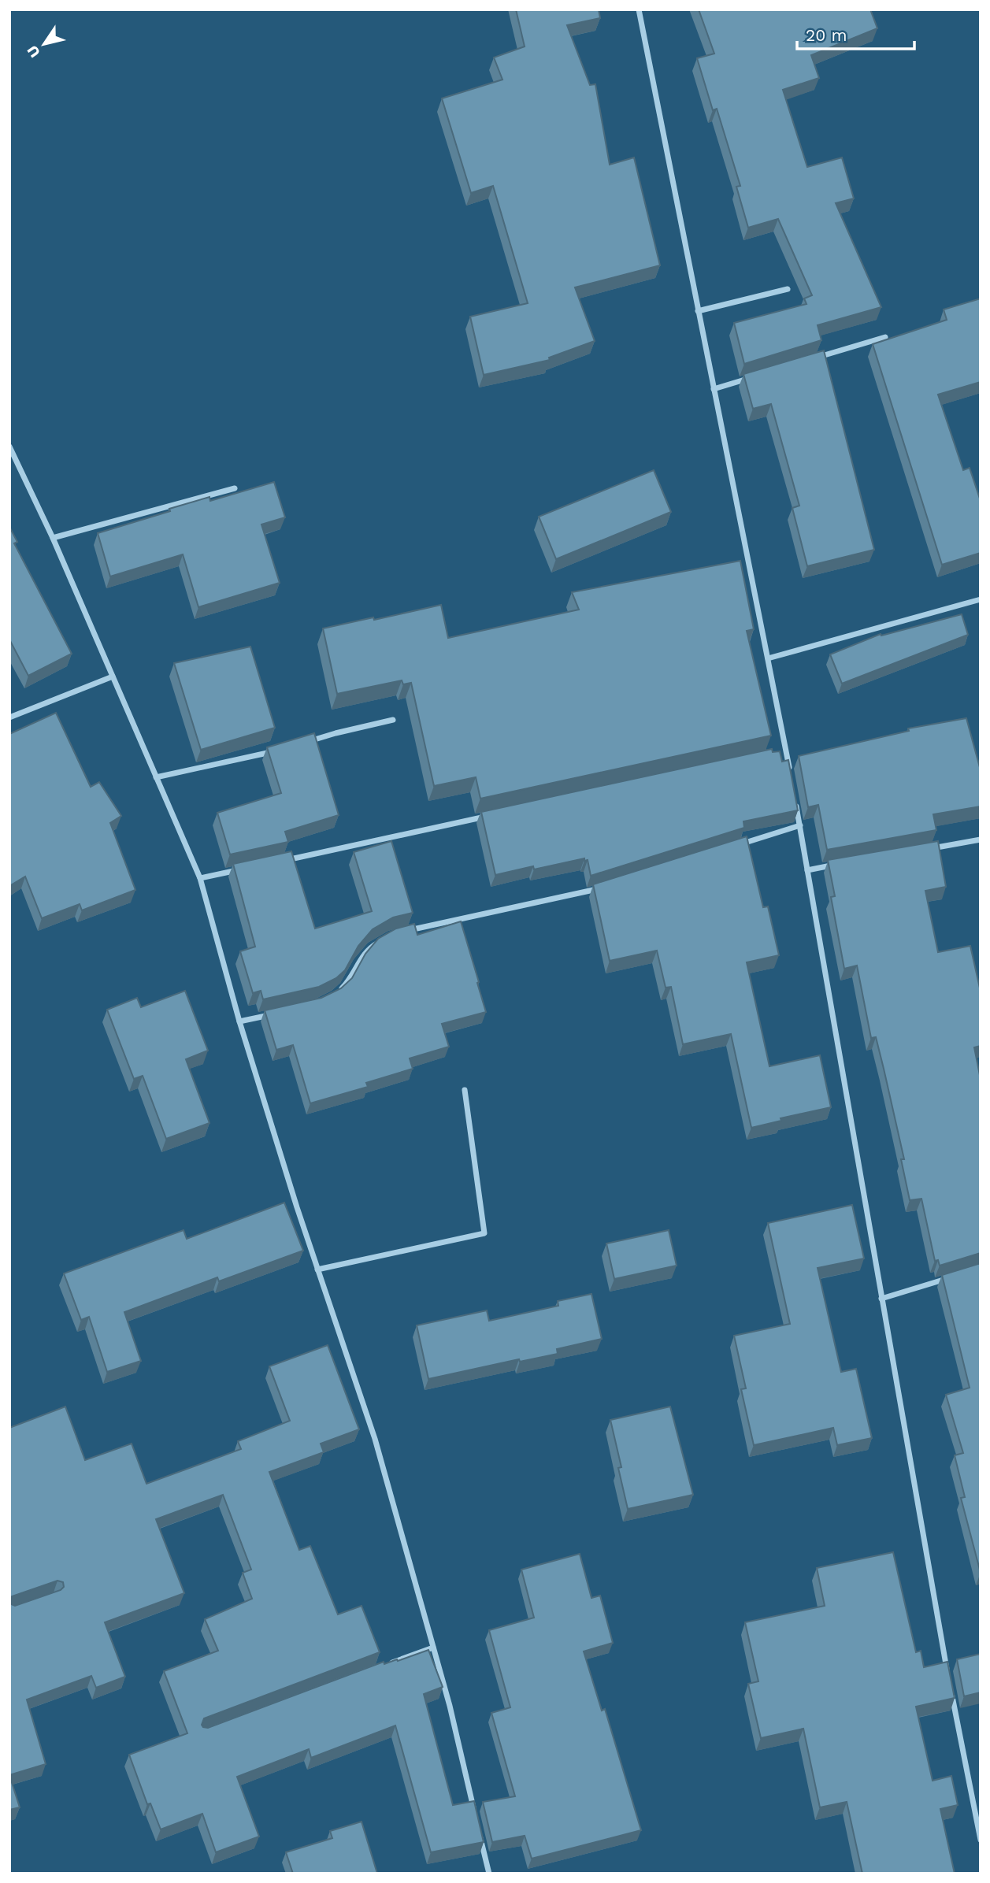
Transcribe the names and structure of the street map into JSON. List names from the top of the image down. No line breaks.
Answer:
{"scale_bar":"20 m","north":"bottom left"}
